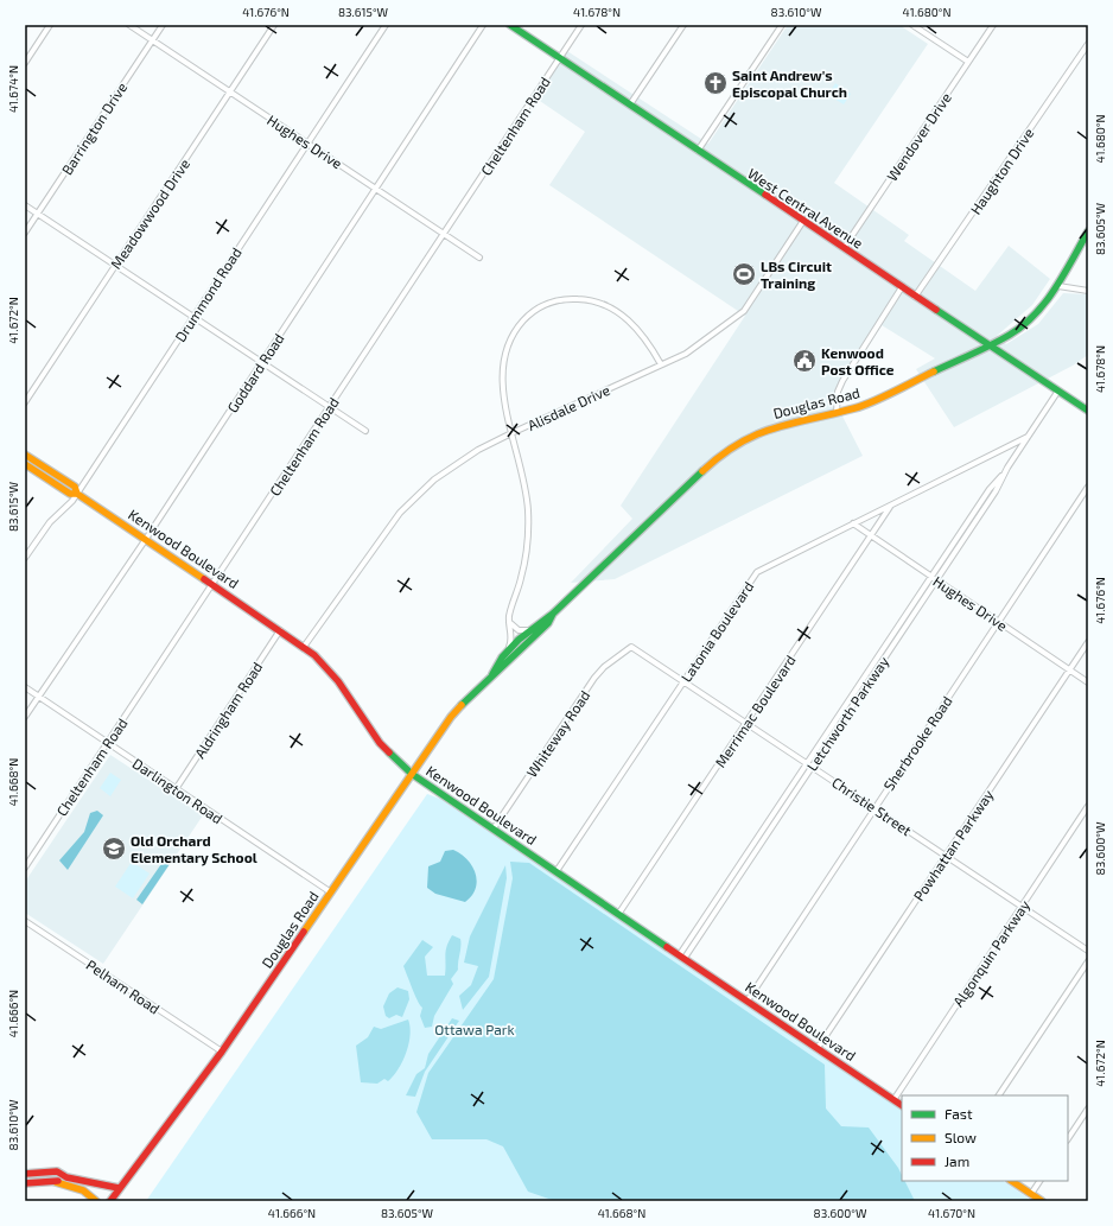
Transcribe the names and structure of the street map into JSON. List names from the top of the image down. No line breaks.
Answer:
{"streets":{"street":["Cheltenham Road","Barrington Drive","Wendover Drive","Hughes Drive","Haughton Drive","West Central Avenue","Meadowwood Drive","Drummond Road","Goddard Road","Douglas Road","Alisdale Drive","Kenwood Boulevard","Latonia Boulevard","Aldringham Road","Merrimac Boulevard","Letchworth Parkway","Whiteway Road","Sherbrooke Road","Darlington Road","Christie Street","Powhattan Parkway","Algonquin Parkway","Pelham Road"]},"crossings":[["Cheltenham Road","Hughes Drive"],["Cheltenham Road","West Central Avenue"],["Cheltenham Road","Kenwood Boulevard"],["Cheltenham Road","Darlington Road"],["Barrington Drive","Hughes Drive"],["Wendover Drive","West Central Avenue"],["Hughes Drive","Meadowwood Drive"],["Hughes Drive","Drummond Road"],["Hughes Drive","Goddard Road"],["Hughes Drive","Latonia Boulevard"],["Hughes Drive","Merrimac Boulevard"],["Hughes Drive","Letchworth Parkway"],["Hughes Drive","Sherbrooke Road"],["Hughes Drive","Powhattan Parkway"],["Haughton Drive","West Central Avenue"],["West Central Avenue","Douglas Road"],["West Central Avenue","Alisdale Drive"],["West Central Avenue","Letchworth Parkway"],["Drummond Road","Kenwood Boulevard"],["Goddard Road","Kenwood Boulevard"],["Goddard Road","Darlington Road"],["Douglas Road","Kenwood Boulevard"],["Douglas Road","Darlington Road"],["Douglas Road","Pelham Road"],["Alisdale Drive","Kenwood Boulevard"],["Kenwood Boulevard","Latonia Boulevard"],["Kenwood Boulevard","Aldringham Road"],["Kenwood Boulevard","Merrimac Boulevard"],["Kenwood Boulevard","Letchworth Parkway"],["Kenwood Boulevard","Whiteway Road"],["Kenwood Boulevard","Sherbrooke Road"],["Kenwood Boulevard","Powhattan Parkway"],["Kenwood Boulevard","Algonquin Parkway"],["Latonia Boulevard","Merrimac Boulevard"],["Latonia Boulevard","Letchworth Parkway"],["Latonia Boulevard","Christie Street"],["Aldringham Road","Darlington Road"],["Merrimac Boulevard","Christie Street"],["Letchworth Parkway","Christie Street"],["Whiteway Road","Christie Street"],["Sherbrooke Road","Christie Street"],["Christie Street","Powhattan Parkway"],["Christie Street","Algonquin Parkway"]],"parks":["Ottawa Park"],"places":{"church":["Saint Andrew's Episcopal Church"],"sports":["LBs Circuit Training"],"public building":["Kenwood Post Office"],"school or university":["Old Orchard Elementary School"]},"legend":["Fast","Slow","Jam"],"coordinates":["41.676°N","83.615°W","41.678°N","83.610°W","41.680°N","41.674°N","83.605°W","41.672°N","41.668°N","83.600°W","41.666°N","41.670°N"]}
